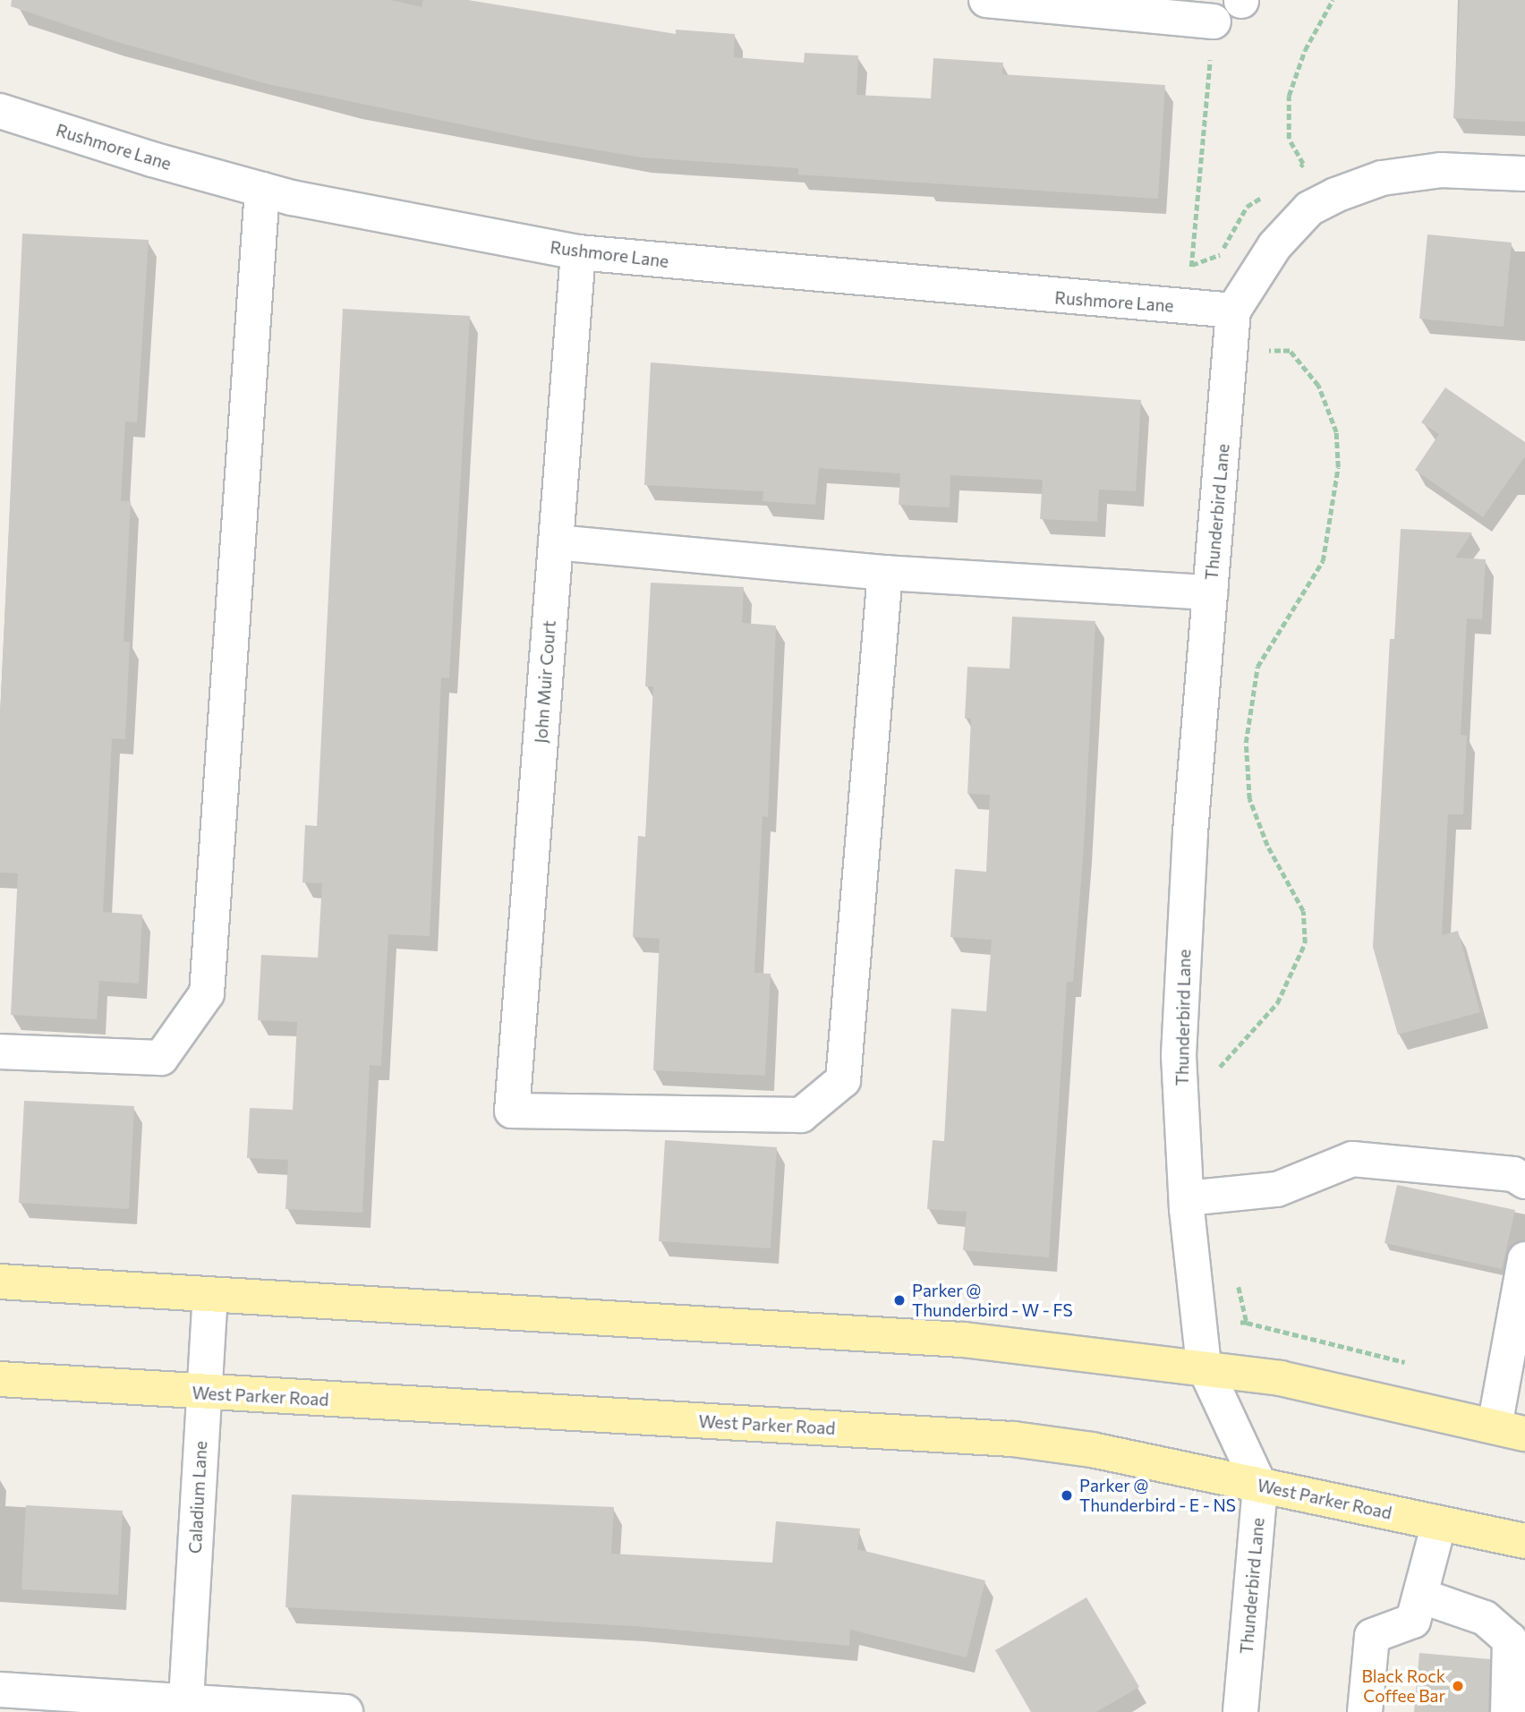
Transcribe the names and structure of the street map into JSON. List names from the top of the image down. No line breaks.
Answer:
{"streets":{"main road":["West Parker Road"],"street":["Rushmore Lane","Thunderbird Lane","John Muir Court","Caladium Lane"]},"crossings":[["Rushmore Lane","Thunderbird Lane"],["Rushmore Lane","John Muir Court"],["Thunderbird Lane","West Parker Road"],["West Parker Road","Caladium Lane"]],"places":["Parker @ Thunderbird - W - FS","Parker @ Thunderbird - E - NS","Black Rock Coffee Bar"]}
